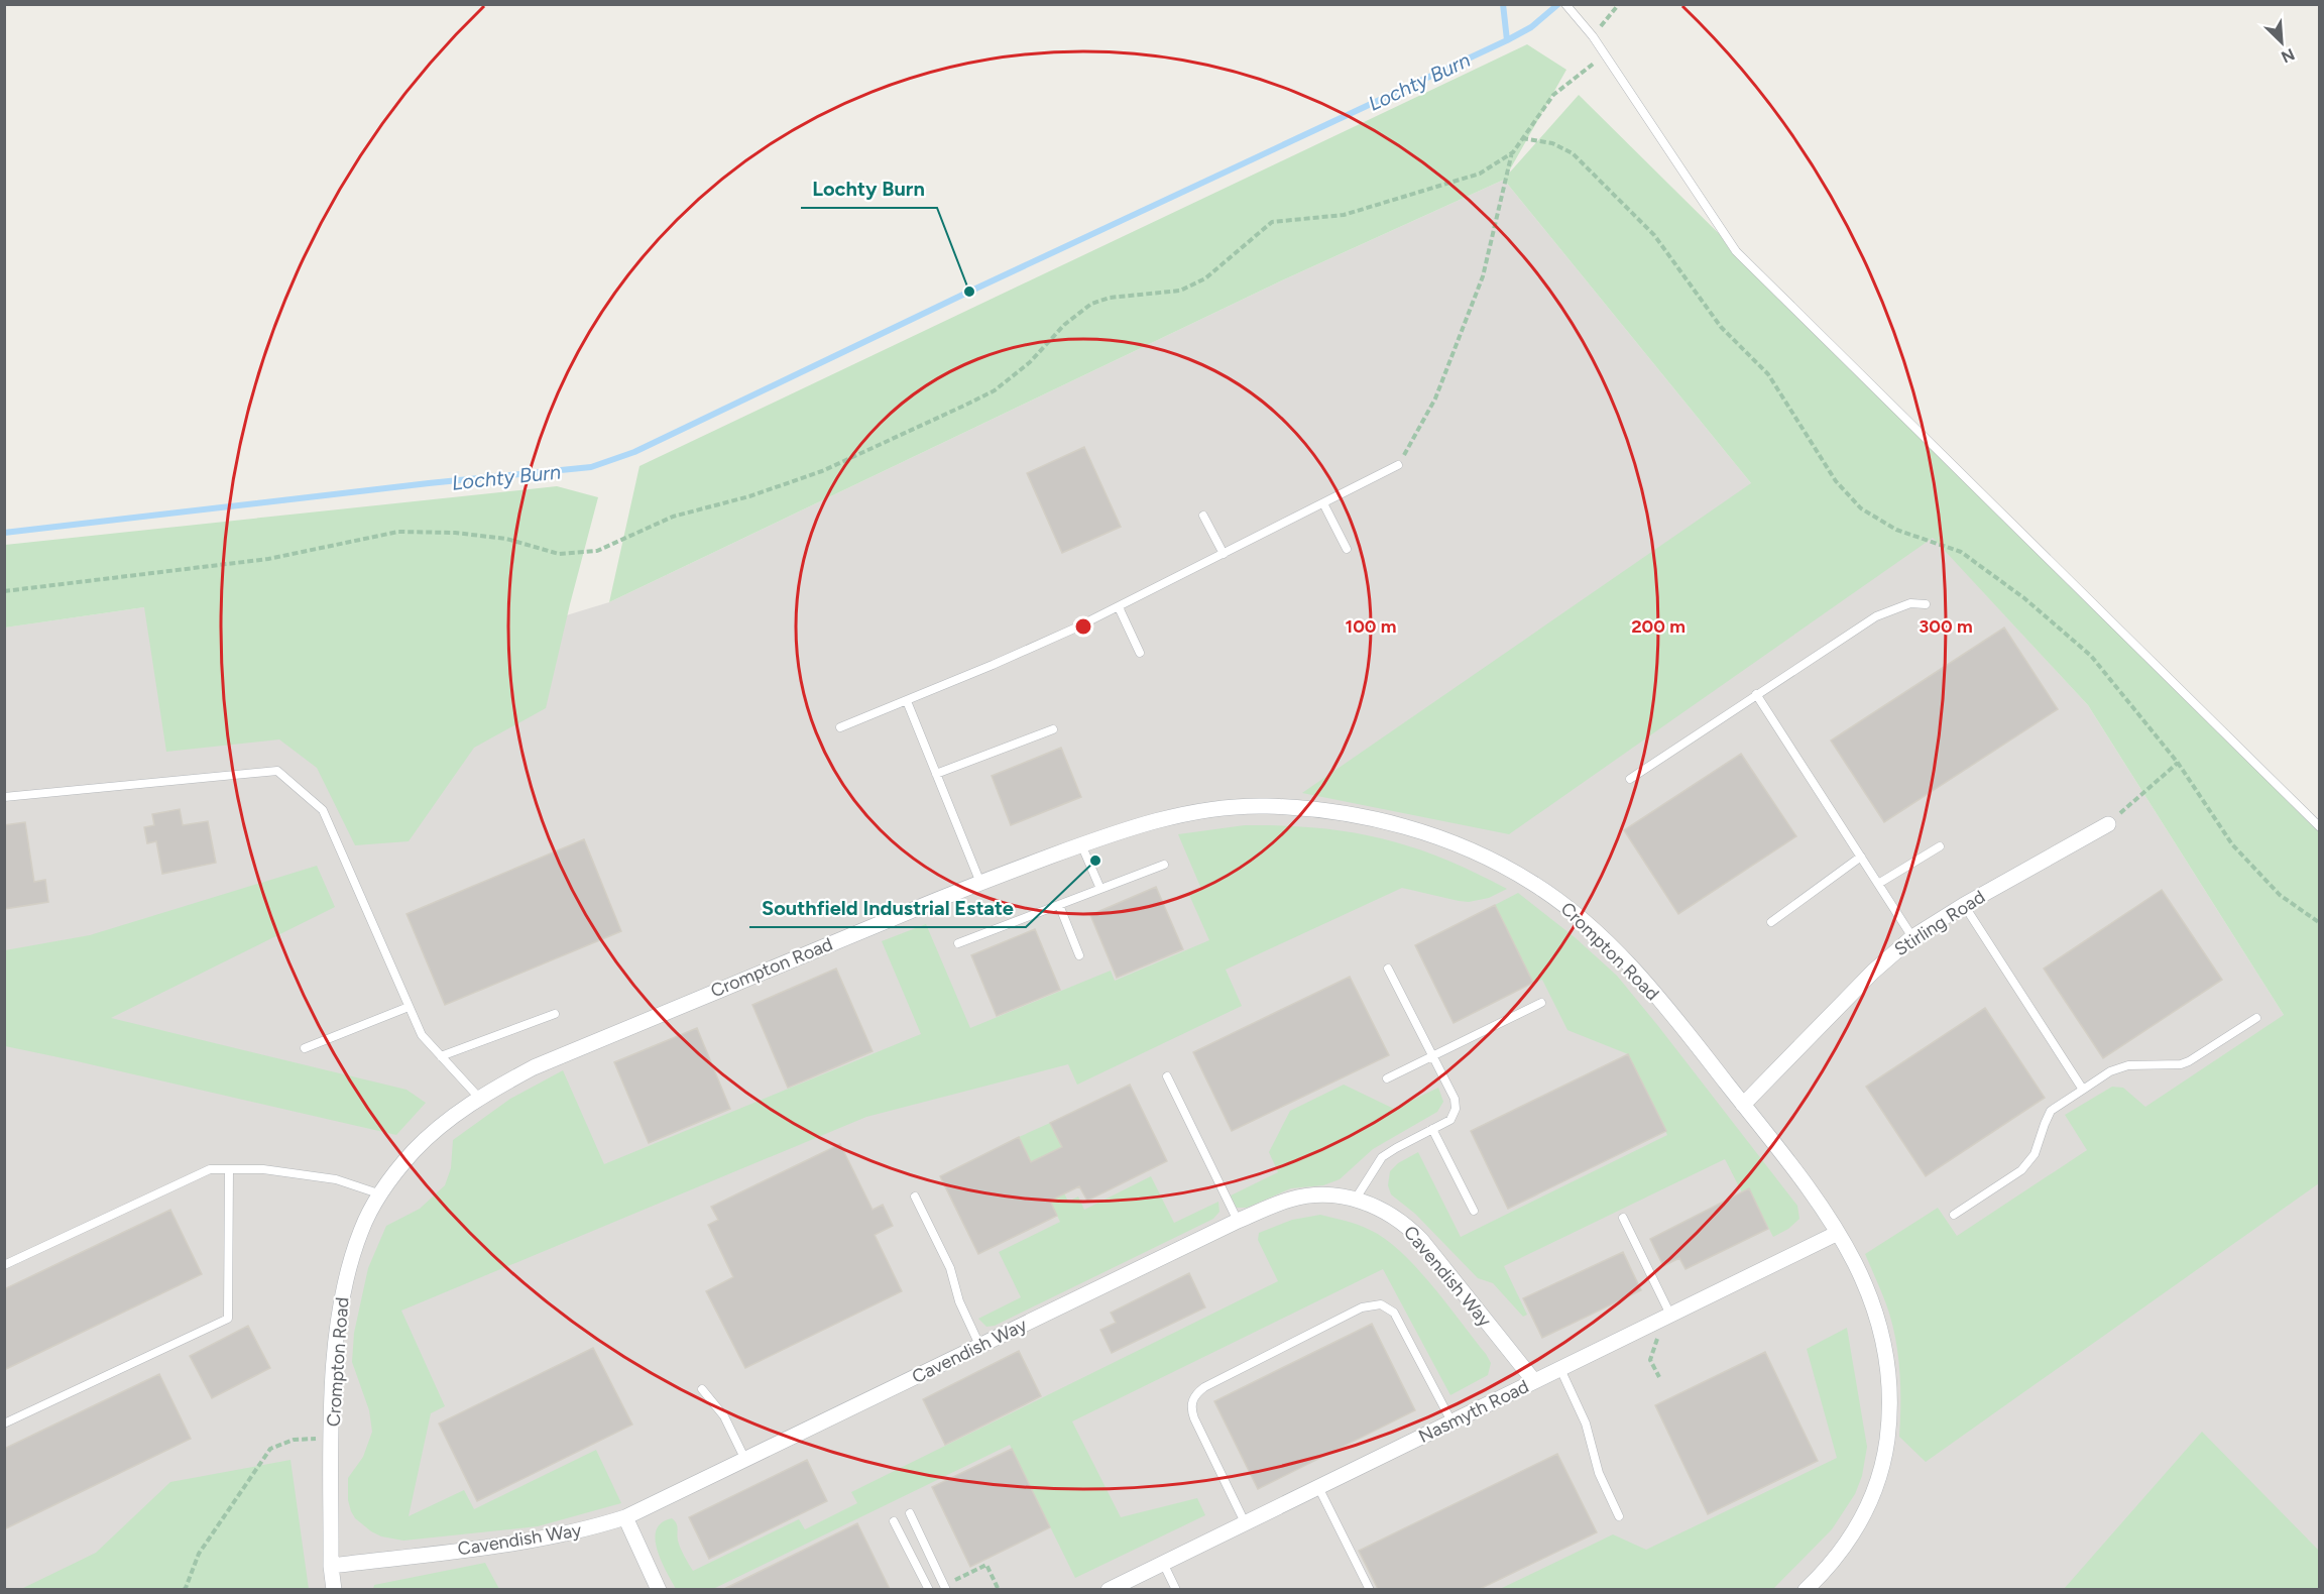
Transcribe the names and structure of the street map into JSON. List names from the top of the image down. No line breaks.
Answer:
{"streets":{"street":["Stirling Road","Crompton Road","Cavendish Way","Nasmyth Road"]},"crossings":[["Stirling Road","Crompton Road"],["Crompton Road","Cavendish Way"],["Crompton Road","Nasmyth Road"],["Cavendish Way","Nasmyth Road"]],"water":["Lochty Burn"],"places":["Lochty Burn","Southfield Industrial Estate"],"north":"bottom right","rings":["100 m","200 m","300 m"]}
